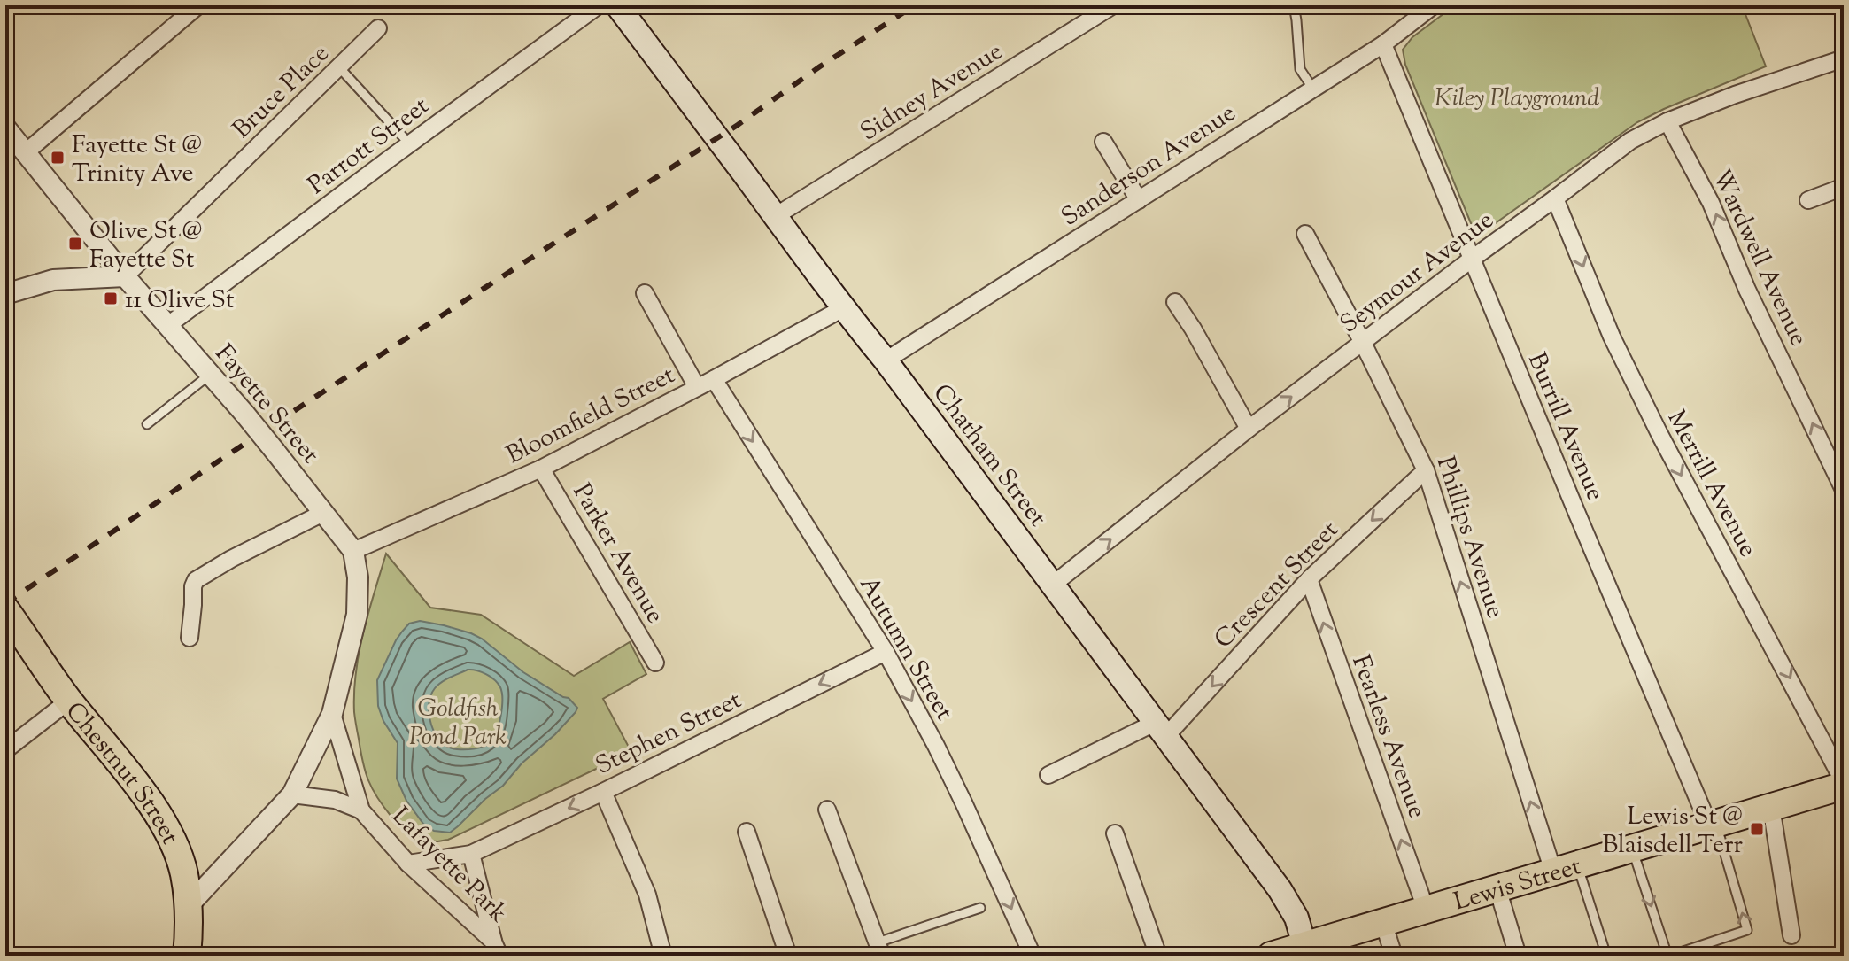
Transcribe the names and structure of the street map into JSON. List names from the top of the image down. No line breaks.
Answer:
{"streets":{"main road":["Chatham Street","Chestnut Street","Lewis Street"],"street":["Bruce Place","Sidney Avenue","Parrott Street","Sanderson Avenue","Wardwell Avenue","Seymour Avenue","Fayette Street","Bloomfield Street","Burrill Avenue","Merrill Avenue","Phillips Avenue","Parker Avenue","Crescent Street","Autumn Street","Stephen Street","Fearless Avenue","Lafayette Park"]},"crossings":[["Bruce Place","Fayette Street"],["Sidney Avenue","Chatham Street"],["Parrott Street","Fayette Street"],["Sanderson Avenue","Burrill Avenue"],["Sanderson Avenue","Chatham Street"],["Wardwell Avenue","Seymour Avenue"],["Seymour Avenue","Burrill Avenue"],["Seymour Avenue","Chatham Street"],["Seymour Avenue","Merrill Avenue"],["Seymour Avenue","Phillips Avenue"],["Fayette Street","Bloomfield Street"],["Bloomfield Street","Chatham Street"],["Bloomfield Street","Parker Avenue"],["Bloomfield Street","Autumn Street"],["Burrill Avenue","Lewis Street"],["Chatham Street","Crescent Street"],["Chatham Street","Lewis Street"],["Merrill Avenue","Lewis Street"],["Phillips Avenue","Crescent Street"],["Phillips Avenue","Lewis Street"],["Crescent Street","Fearless Avenue"],["Autumn Street","Stephen Street"],["Stephen Street","Lafayette Park"],["Fearless Avenue","Lewis Street"]],"one_way":["Wardwell Avenue","Seymour Avenue","Merrill Avenue","Phillips Avenue","Crescent Street","Stephen Street","Fearless Avenue"],"parks":["Kiley Playground","Goldfish Pond Park"],"places":{"transit":["Fayette St @ Trinity Ave","Olive St @ Fayette St","11 Olive St","Lewis St @ Blaisdell Terr"]}}
